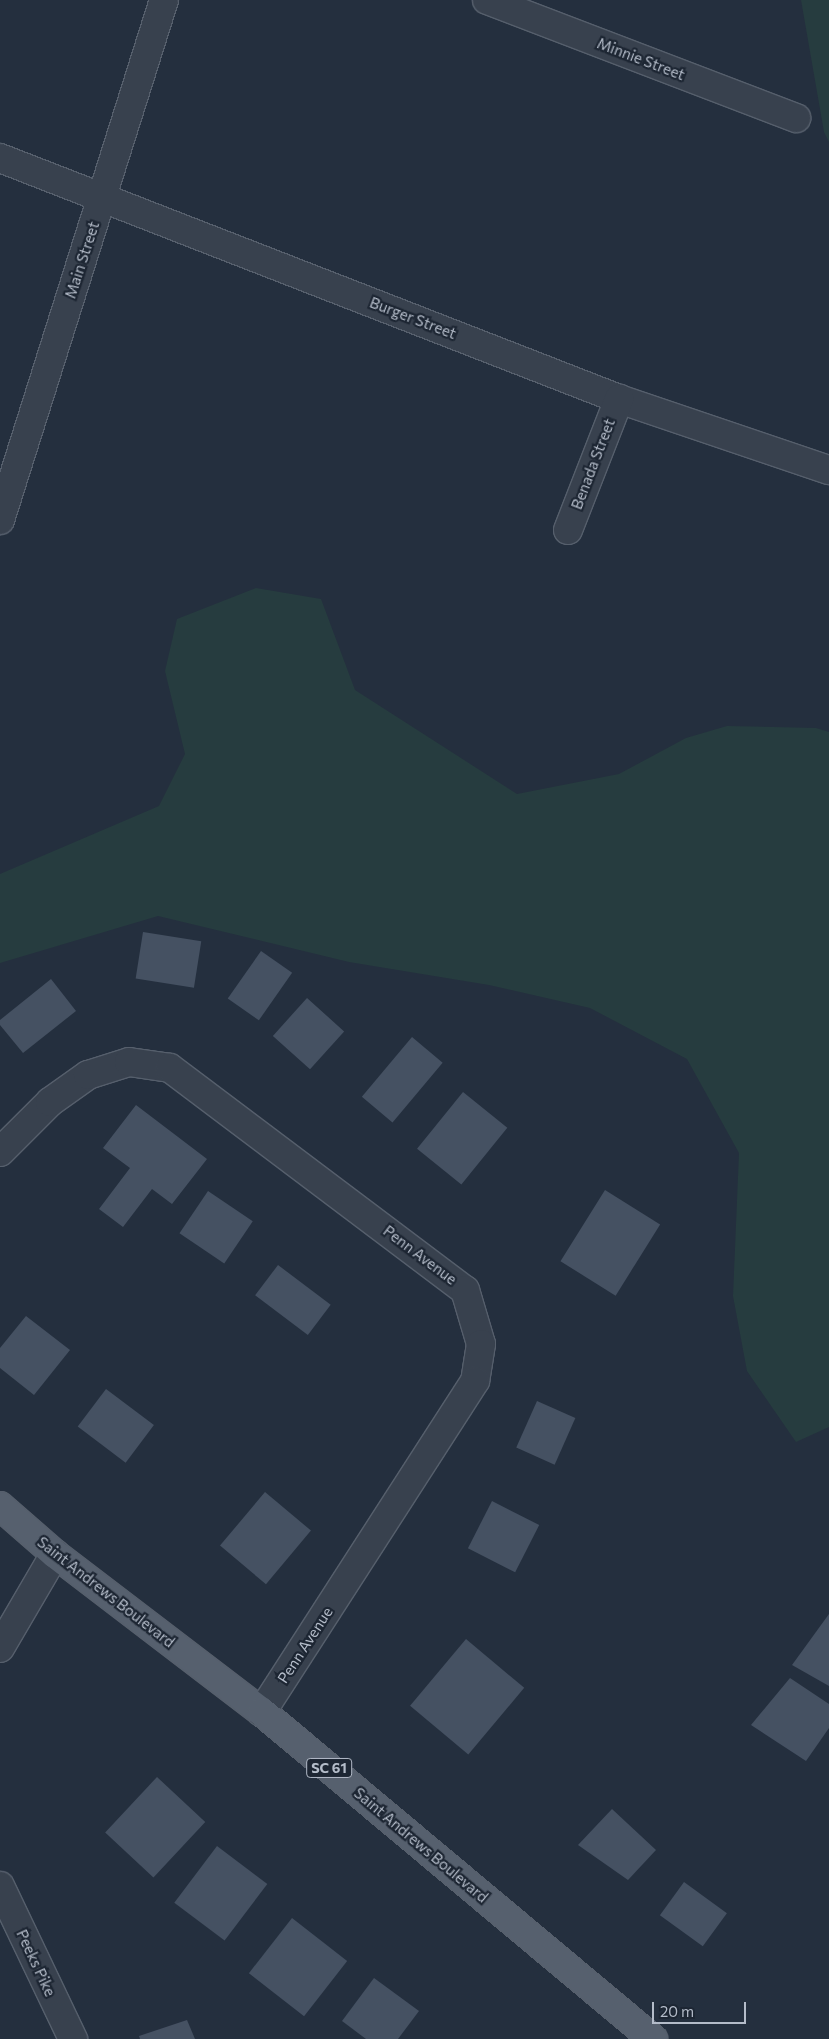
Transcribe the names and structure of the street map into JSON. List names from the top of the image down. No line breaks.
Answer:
{"streets":{"main road":["Saint Andrews Boulevard","SC 61"],"street":["Minnie Street","Main Street","Burger Street","Benada Street","Penn Avenue","Peeks Pike"]},"crossings":[["Main Street","Burger Street"],["Burger Street","Benada Street"],["Penn Avenue","Saint Andrews Boulevard"]],"scale_bar":"20 m"}
